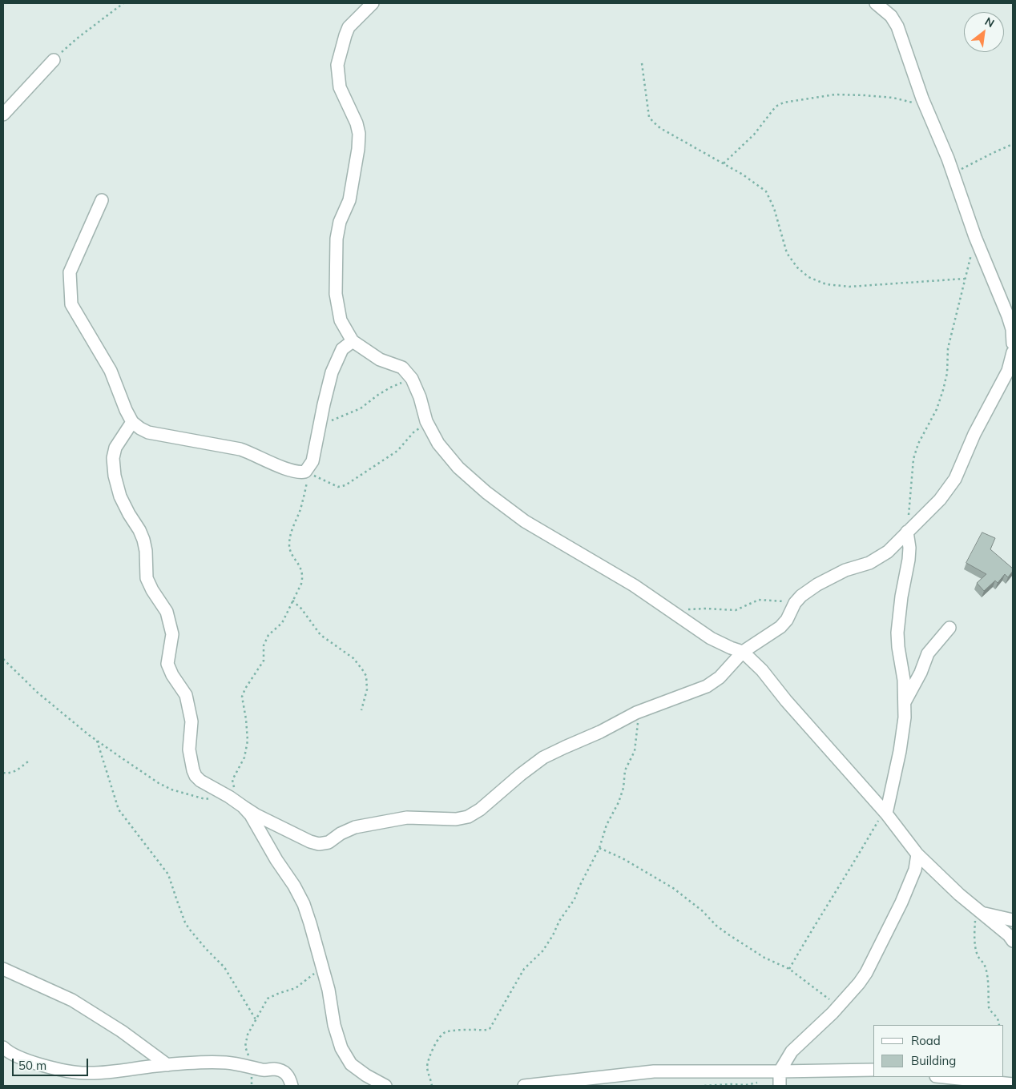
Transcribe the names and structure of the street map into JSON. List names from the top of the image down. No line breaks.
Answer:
{"legend":["Road","Building"],"scale_bar":"50 m","north":"top right"}
